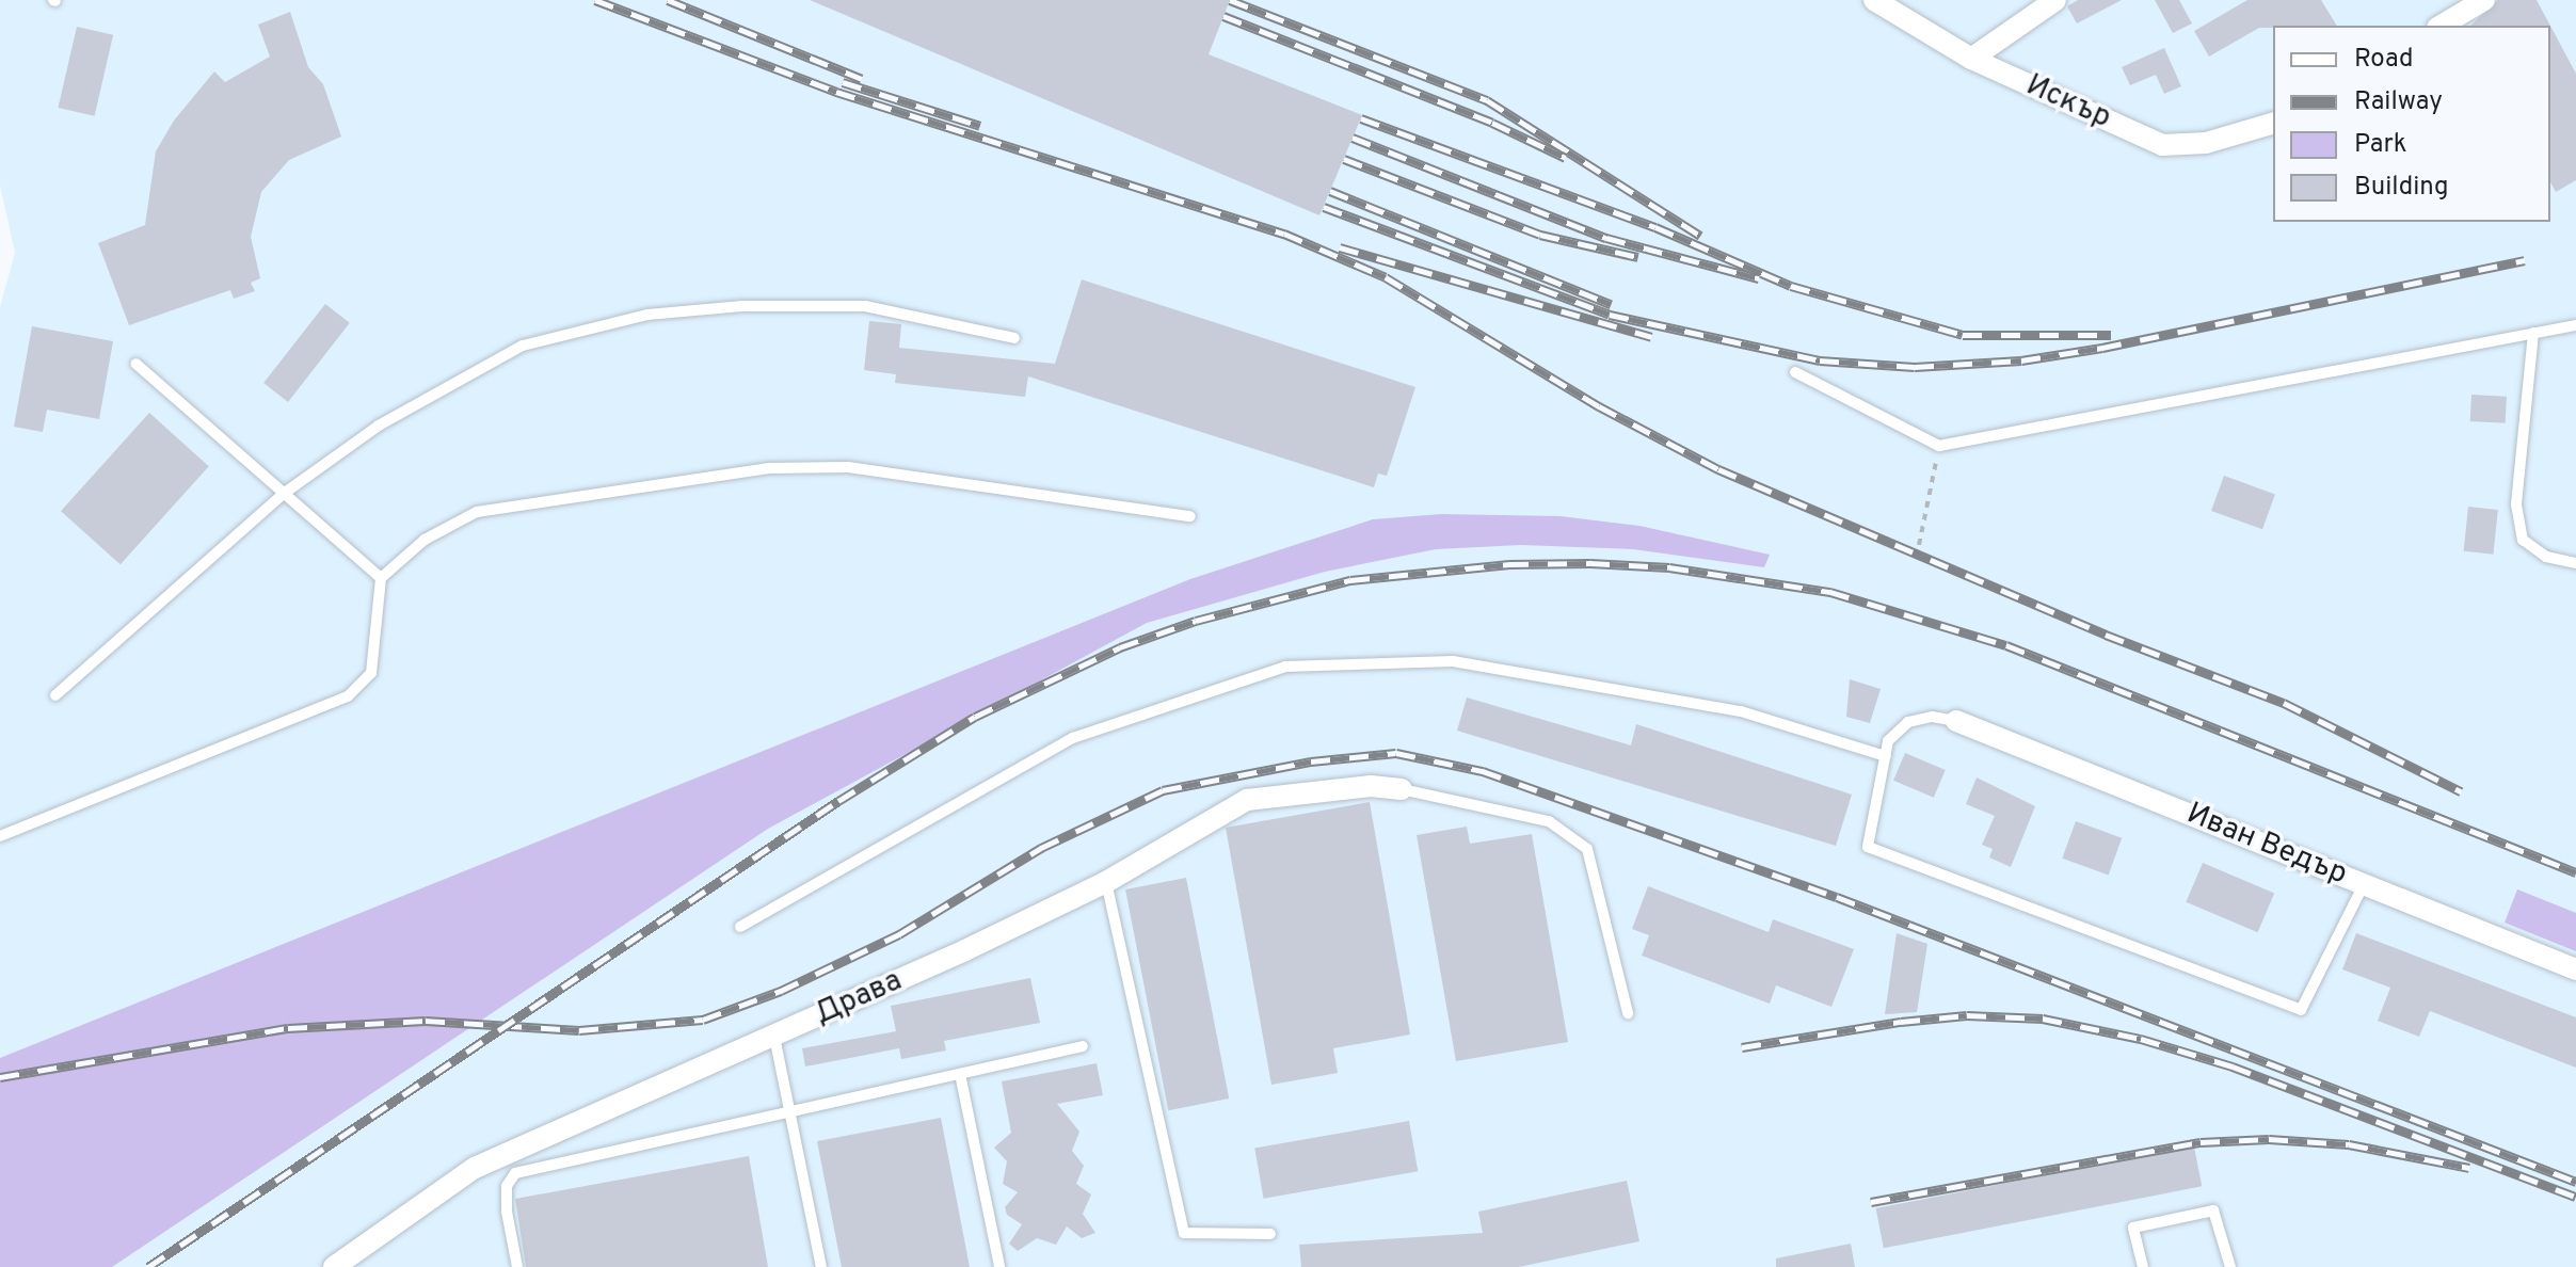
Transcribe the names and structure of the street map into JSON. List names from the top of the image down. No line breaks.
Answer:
{"streets":{"street":["Искър","Иван Ведър","Драва"]},"legend":["Road","Railway","Park","Building"]}
